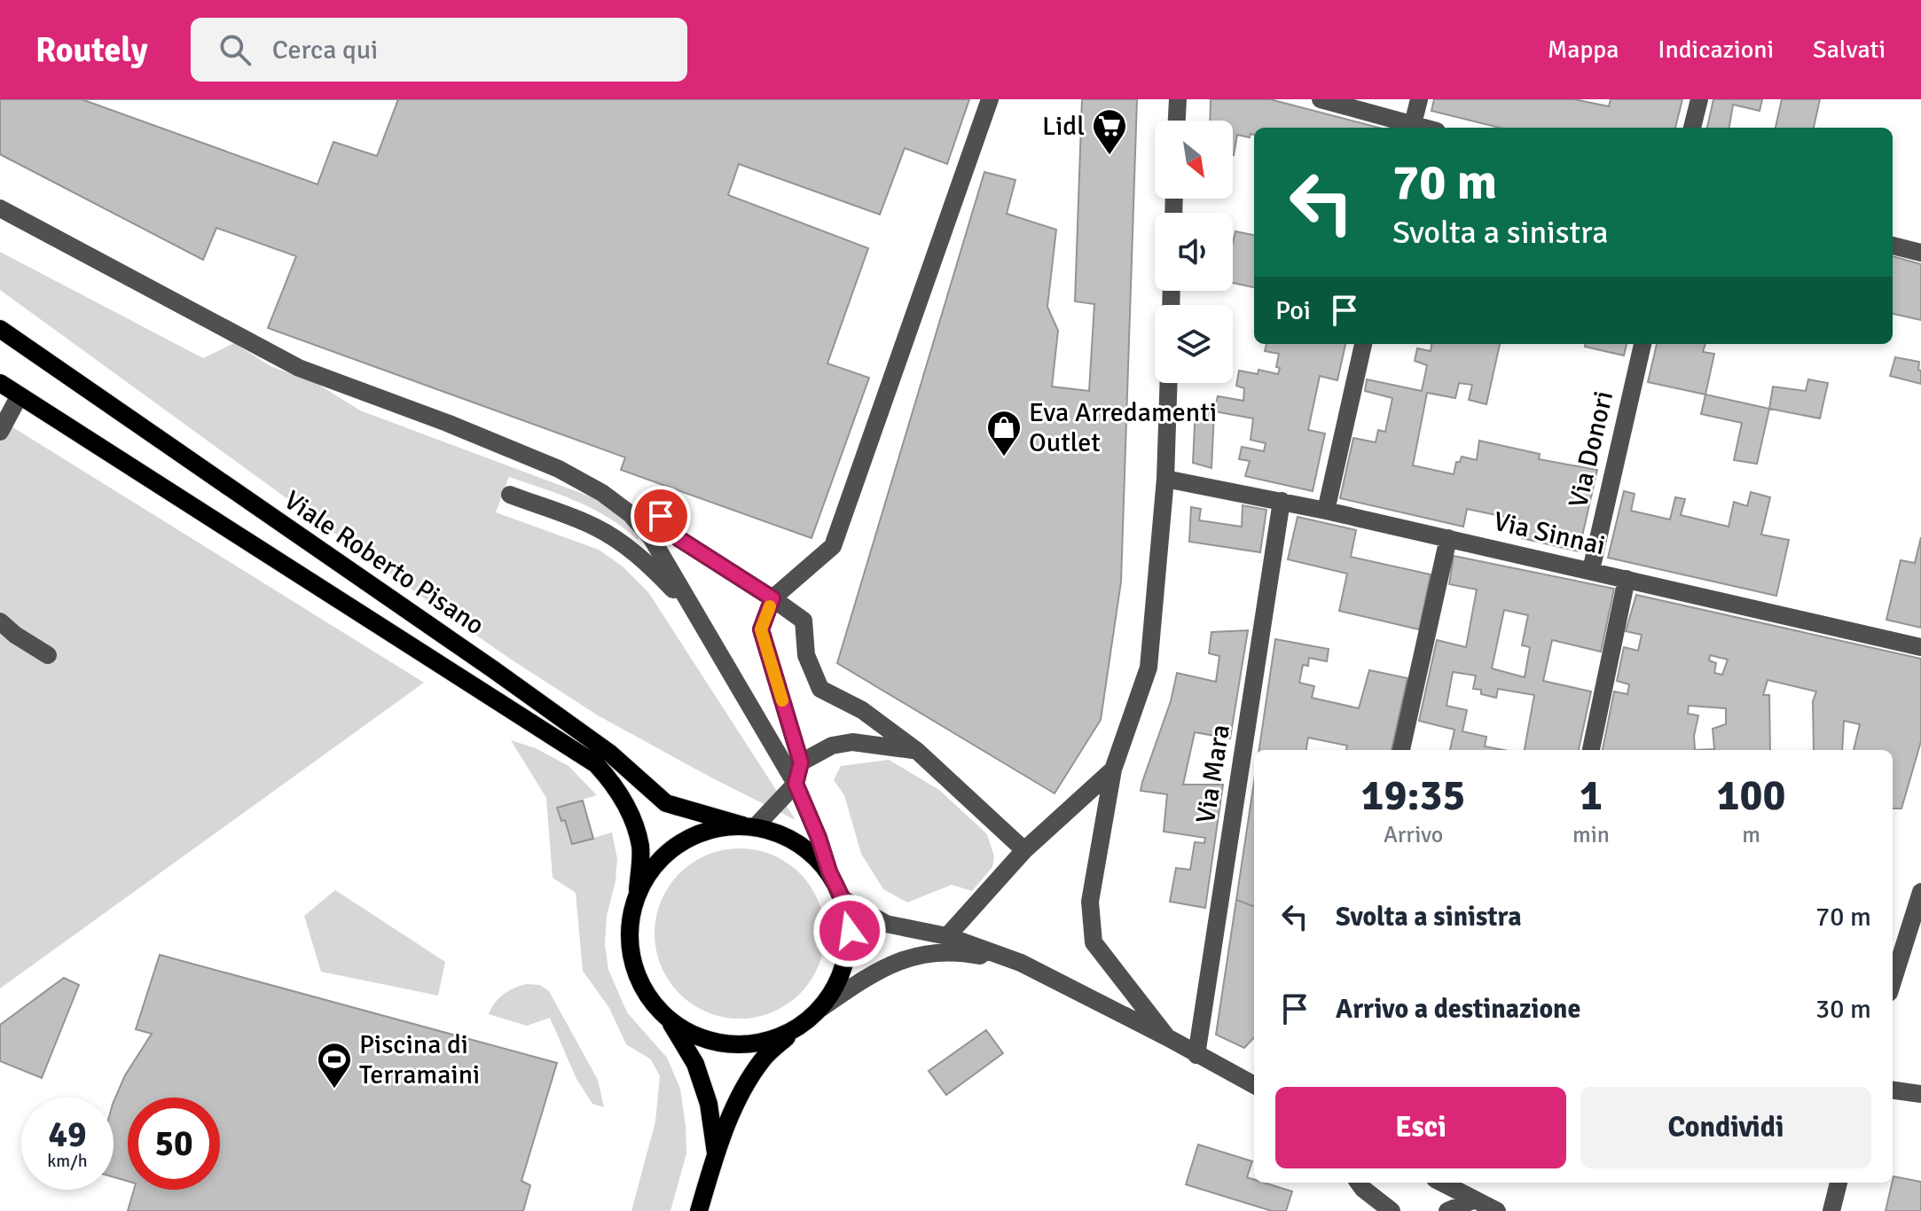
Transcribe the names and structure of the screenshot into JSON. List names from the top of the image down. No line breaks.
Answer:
{"streets":{"main road":["Viale Roberto Pisano"],"street":["Via Donori","Via Sinnai","Via Mara"]},"crossings":[["Via Donori","Via Sinnai"],["Via Sinnai","Via Mara"]],"places":{"supermarket":["Lidl"],"shop":["Eva Arredamenti Outlet"],"sports":["Piscina di Terramaini"]},"north":"bottom right","page":{"header":"Routely","search":"Cerca qui","nav":["Mappa","Indicazioni","Salvati"],"turn":["70 m","Svolta a sinistra"],"then":"Poi","eta":["19:35","Arrivo","1","min","100","m"],"list":[{"name":"Svolta a sinistra","value":"70 m"},{"name":"Arrivo a destinazione","value":"30 m"}],"buttons":["Esci","Condividi"],"speed":"49 km/h","limit":"50"}}
